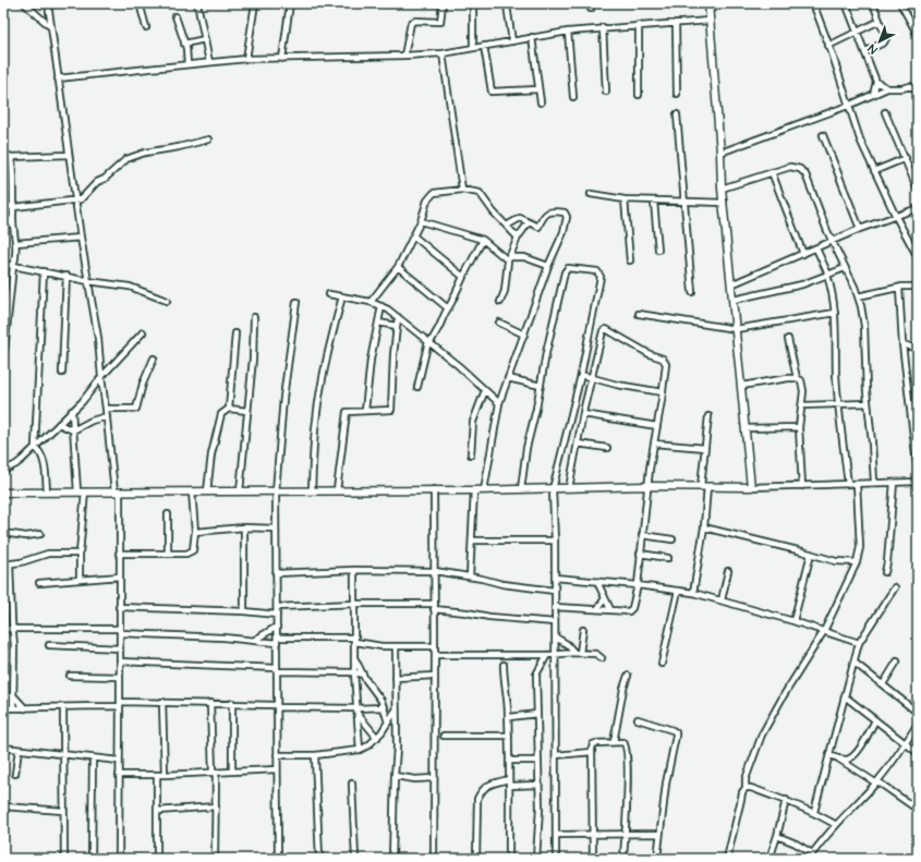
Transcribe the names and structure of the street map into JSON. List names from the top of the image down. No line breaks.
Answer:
{"north":"bottom left"}
